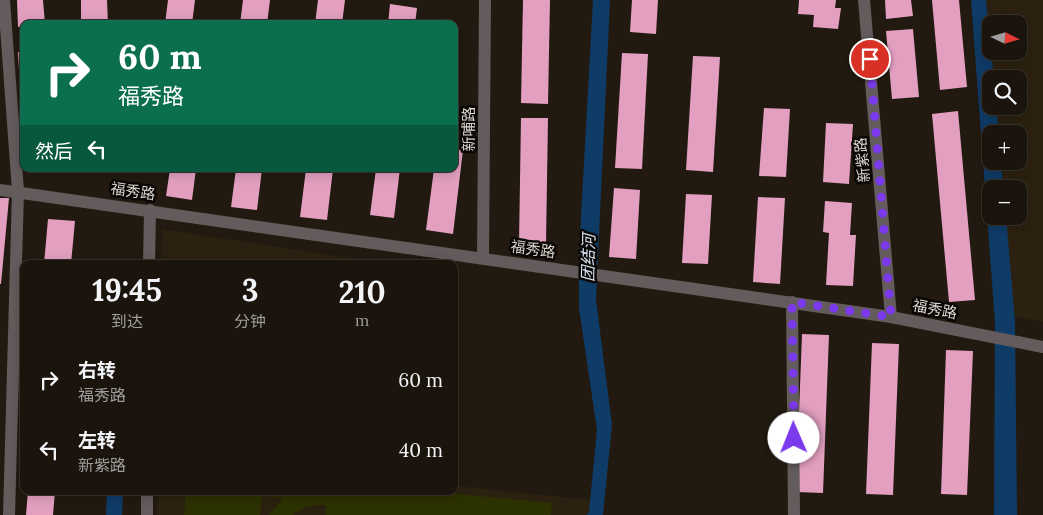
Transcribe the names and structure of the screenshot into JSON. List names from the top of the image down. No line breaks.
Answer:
{"streets":{"street":["新哺路","新紫路","福秀路"]},"crossings":[["新哺路","福秀路"],["新紫路","福秀路"]],"water":["团结河"],"north":"right","page":{"map_buttons":["+","−"],"turn":["60 m","福秀路"],"then":"然后","eta":["19:45","到达","3","分钟","210","m"],"list":[{"name":"右转","note":"福秀路","value":"60 m"},{"name":"左转","note":"新紫路","value":"40 m"}]}}
